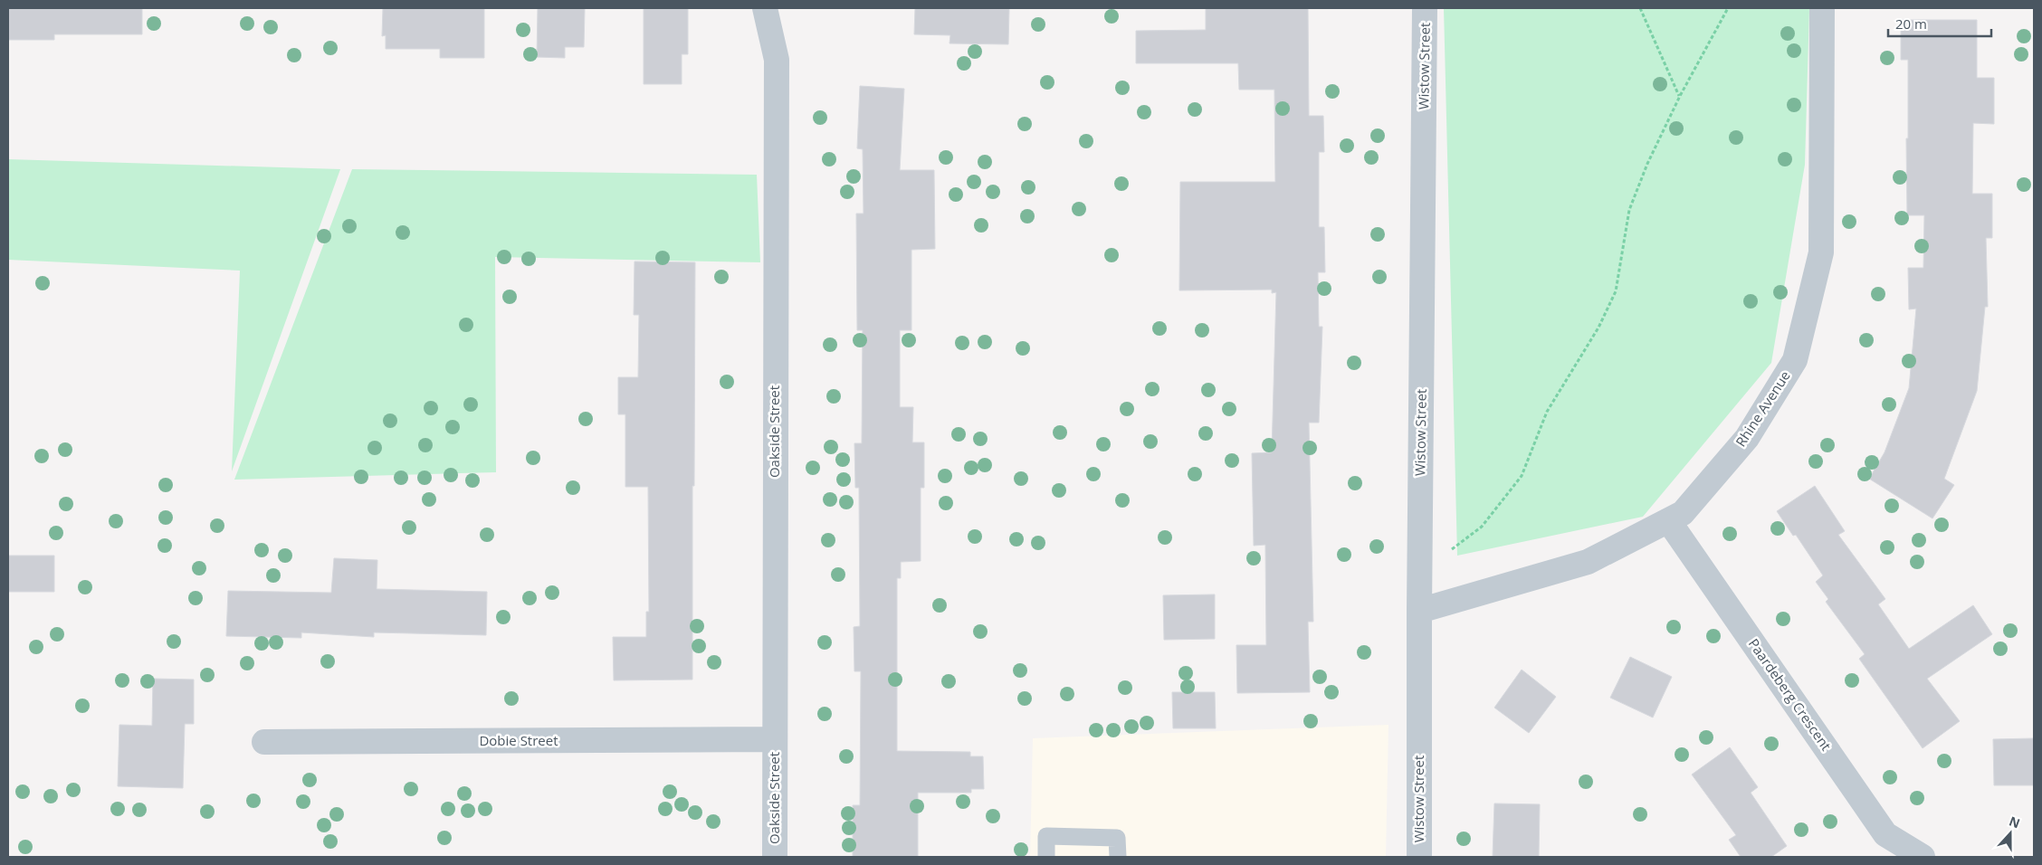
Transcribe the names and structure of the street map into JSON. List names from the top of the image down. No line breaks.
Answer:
{"streets":{"street":["Wistow Street","Rhine Avenue","Oakside Street","Paardeberg Crescent","Dobie Street"]},"crossings":[["Wistow Street","Rhine Avenue"],["Rhine Avenue","Paardeberg Crescent"],["Oakside Street","Dobie Street"]],"scale_bar":"20 m","north":"top"}
